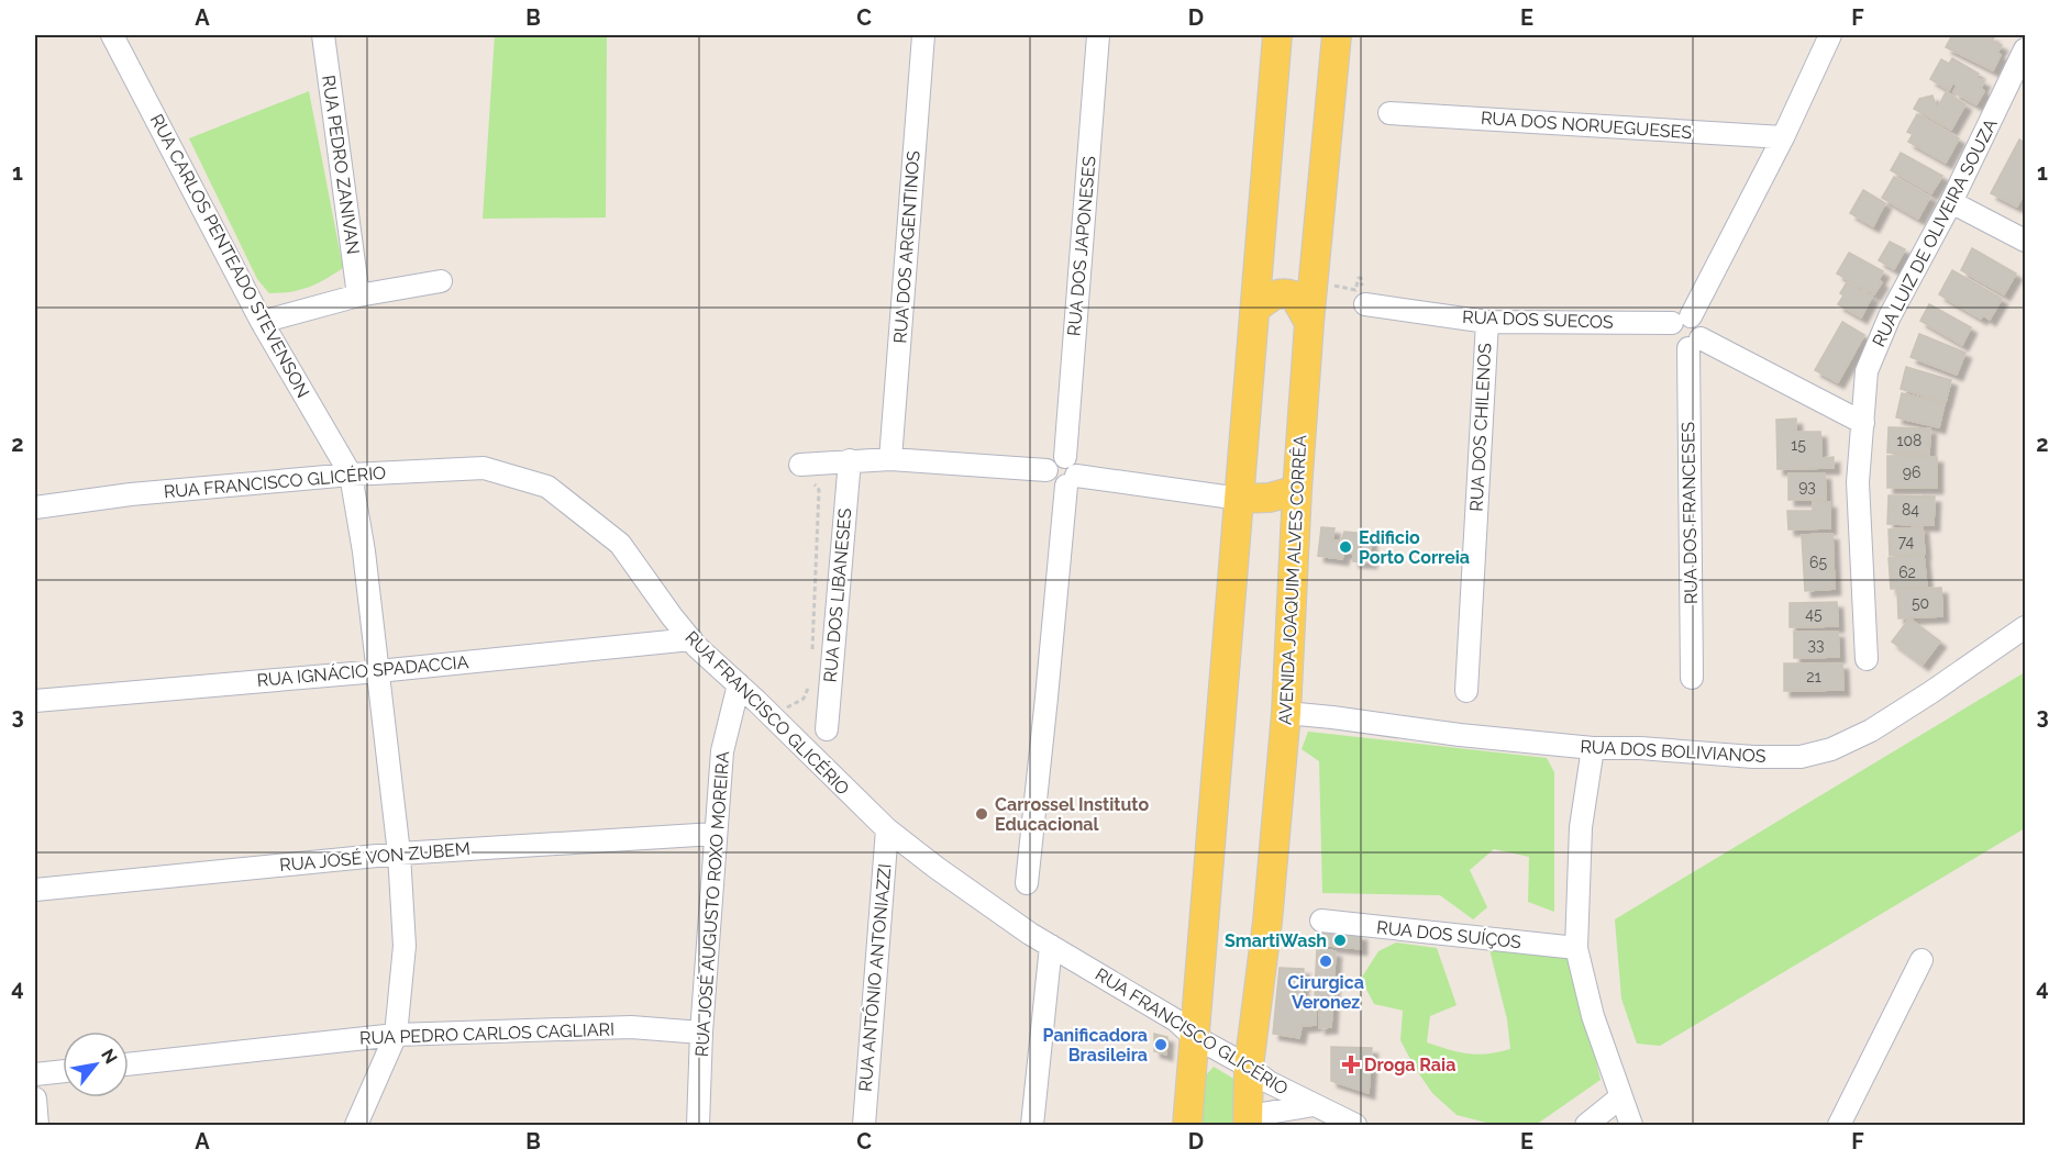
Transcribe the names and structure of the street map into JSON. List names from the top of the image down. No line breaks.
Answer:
{"streets":{"main road":["AVENIDA JOAQUIM ALVES CORRÊA"],"street":["RUA DOS NORUEGUESES","RUA PEDRO ZANIVAN","RUA LUIZ DE OLIVEIRA SOUZA","RUA DOS JAPONESES","RUA DOS ARGENTINOS","RUA CARLOS PENTEADO STEVENSON","RUA DOS SUECOS","RUA DOS CHILENOS","RUA FRANCISCO GLICÉRIO","RUA DOS FRANCESES","RUA DOS LIBANESES","RUA IGNÁCIO SPADACCIA","RUA DOS BOLIVIANOS","RUA JOSÉ VON ZUBEM","RUA JOSÉ AUGUSTO ROXO MOREIRA","RUA DOS SUÍÇOS","RUA ANTÔNIO ANTONIAZZI","RUA PEDRO CARLOS CAGLIARI"]},"crossings":[["RUA CARLOS PENTEADO STEVENSON","RUA FRANCISCO GLICÉRIO"],["RUA DOS SUECOS","RUA DOS CHILENOS"],["RUA DOS SUECOS","RUA DOS FRANCESES"],["RUA FRANCISCO GLICÉRIO","AVENIDA JOAQUIM ALVES CORRÊA"],["RUA FRANCISCO GLICÉRIO","RUA IGNÁCIO SPADACCIA"],["RUA FRANCISCO GLICÉRIO","RUA JOSÉ AUGUSTO ROXO MOREIRA"],["RUA FRANCISCO GLICÉRIO","RUA ANTÔNIO ANTONIAZZI"],["AVENIDA JOAQUIM ALVES CORRÊA","RUA DOS BOLIVIANOS"],["RUA JOSÉ VON ZUBEM","RUA JOSÉ AUGUSTO ROXO MOREIRA"],["RUA JOSÉ AUGUSTO ROXO MOREIRA","RUA PEDRO CARLOS CAGLIARI"]],"places":{"other":["Edificio Porto Correia","Carrossel Instituto Educacional","SmartiWash","Cirurgica Veronez","Panificadora Brasileira"],"health":["Droga Raia"]},"house_numbers":["108","15","96","93","84","74","65","62","50","45","33","21"],"north":"top right","grid":{"columns":["A","B","C","D","E","F"],"rows":["1","2","3","4"]}}
